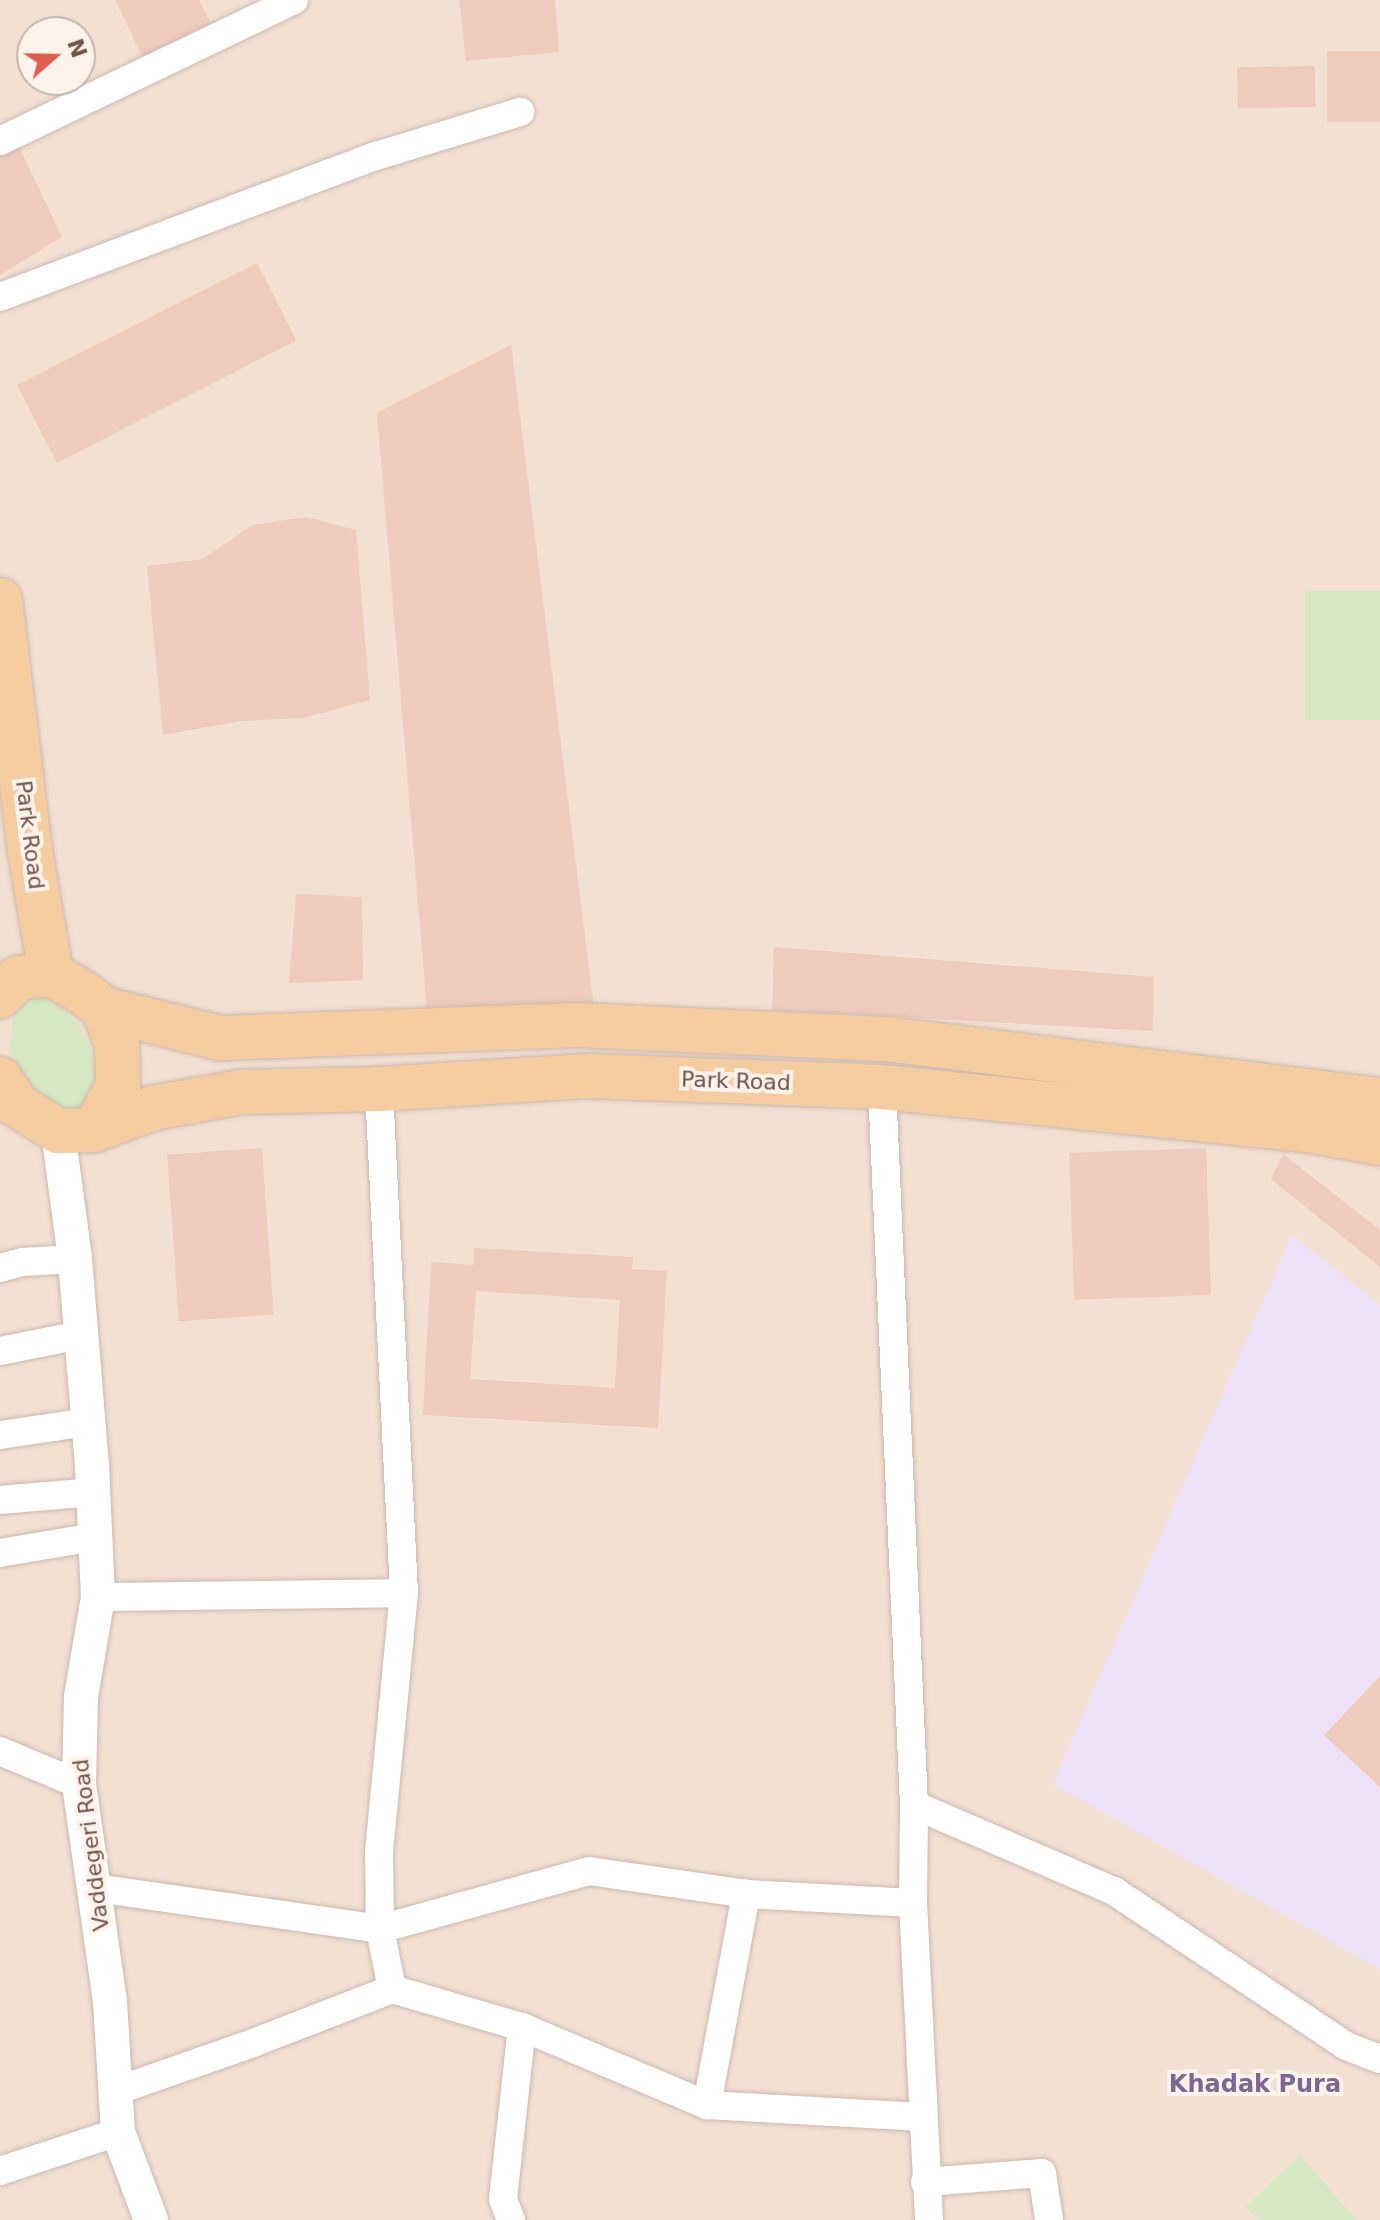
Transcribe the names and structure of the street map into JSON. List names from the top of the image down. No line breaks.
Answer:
{"streets":{"main road":["Park Road"],"street":["Vaddegeri Road"]},"crossings":[["Park Road","Vaddegeri Road"]],"districts":["Khadak Pura"],"north":"right"}
